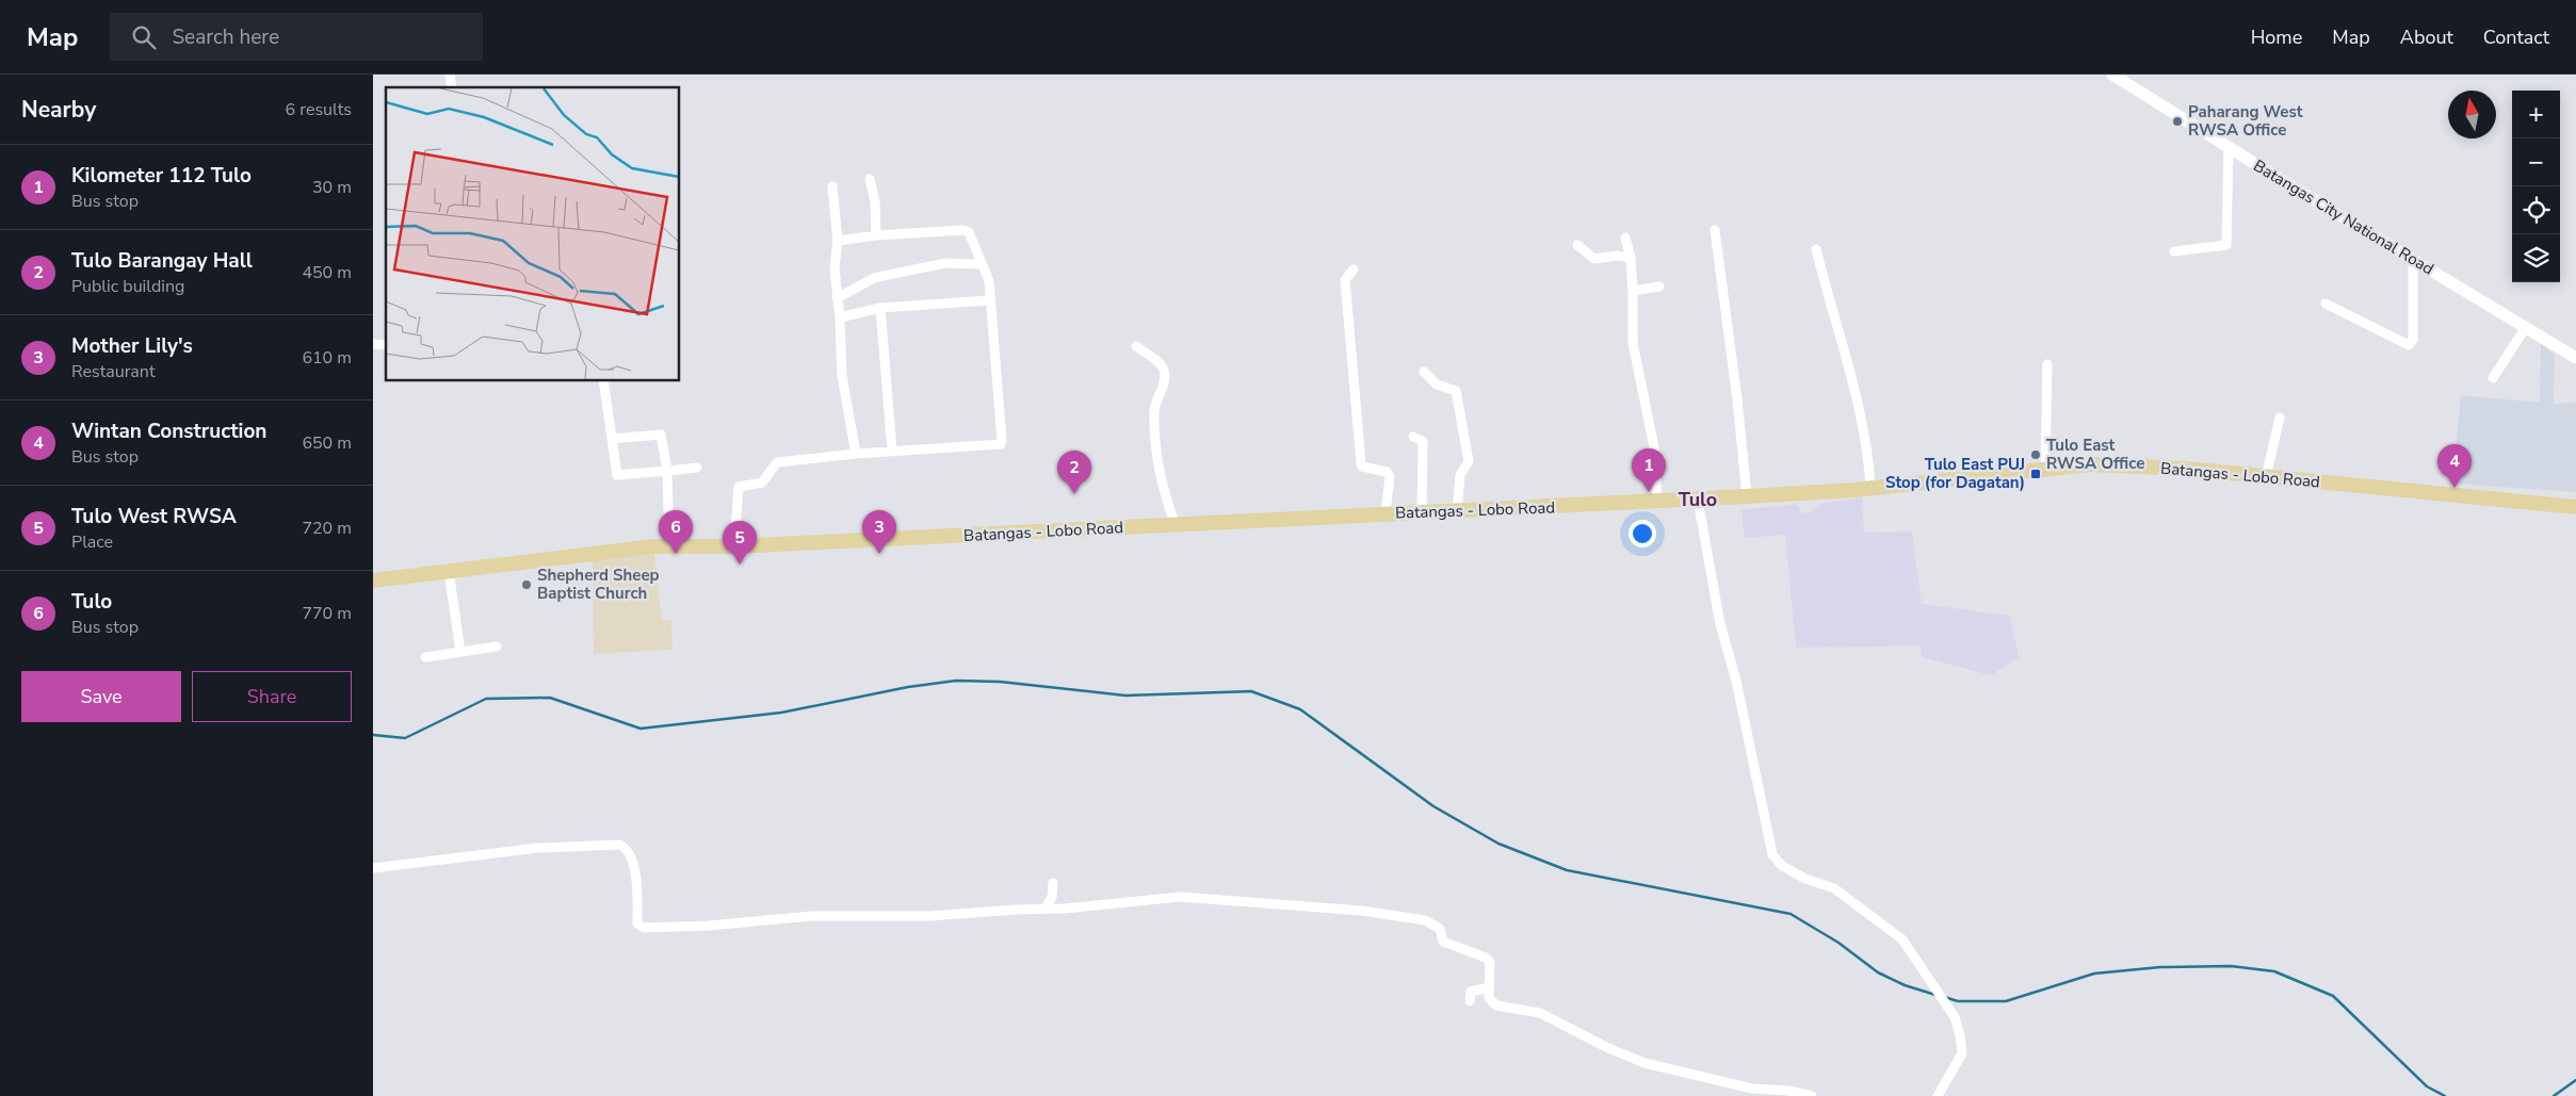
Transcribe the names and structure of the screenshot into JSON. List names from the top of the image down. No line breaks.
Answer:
{"streets":{"main road":["Batangas - Lobo Road"],"street":["Batangas City National Road"]},"districts":["Tulo"],"places":{"other":["Paharang West RWSA Office","Tulo East RWSA Office","Shepherd Sheep Baptist Church"],"transit":["Tulo East PUJ Stop (for Dagatan)"]},"north":"top","page":{"header":"Map","search":"Search here","nav":["Home","Map","About","Contact"],"heading":["Nearby","6 results"],"map_buttons":["+","−"],"list":[{"mark":"1","name":"Kilometer 112 Tulo","note":"Bus stop","value":"30 m"},{"mark":"2","name":"Tulo Barangay Hall","note":"Public building","value":"450 m"},{"mark":"3","name":"Mother Lily's","note":"Restaurant","value":"610 m"},{"mark":"4","name":"Wintan Construction","note":"Bus stop","value":"650 m"},{"mark":"5","name":"Tulo West RWSA","note":"Place","value":"720 m"},{"mark":"6","name":"Tulo","note":"Bus stop","value":"770 m"}],"pins":["4","1","2","3","6","5"],"buttons":["Save","Share"]}}
